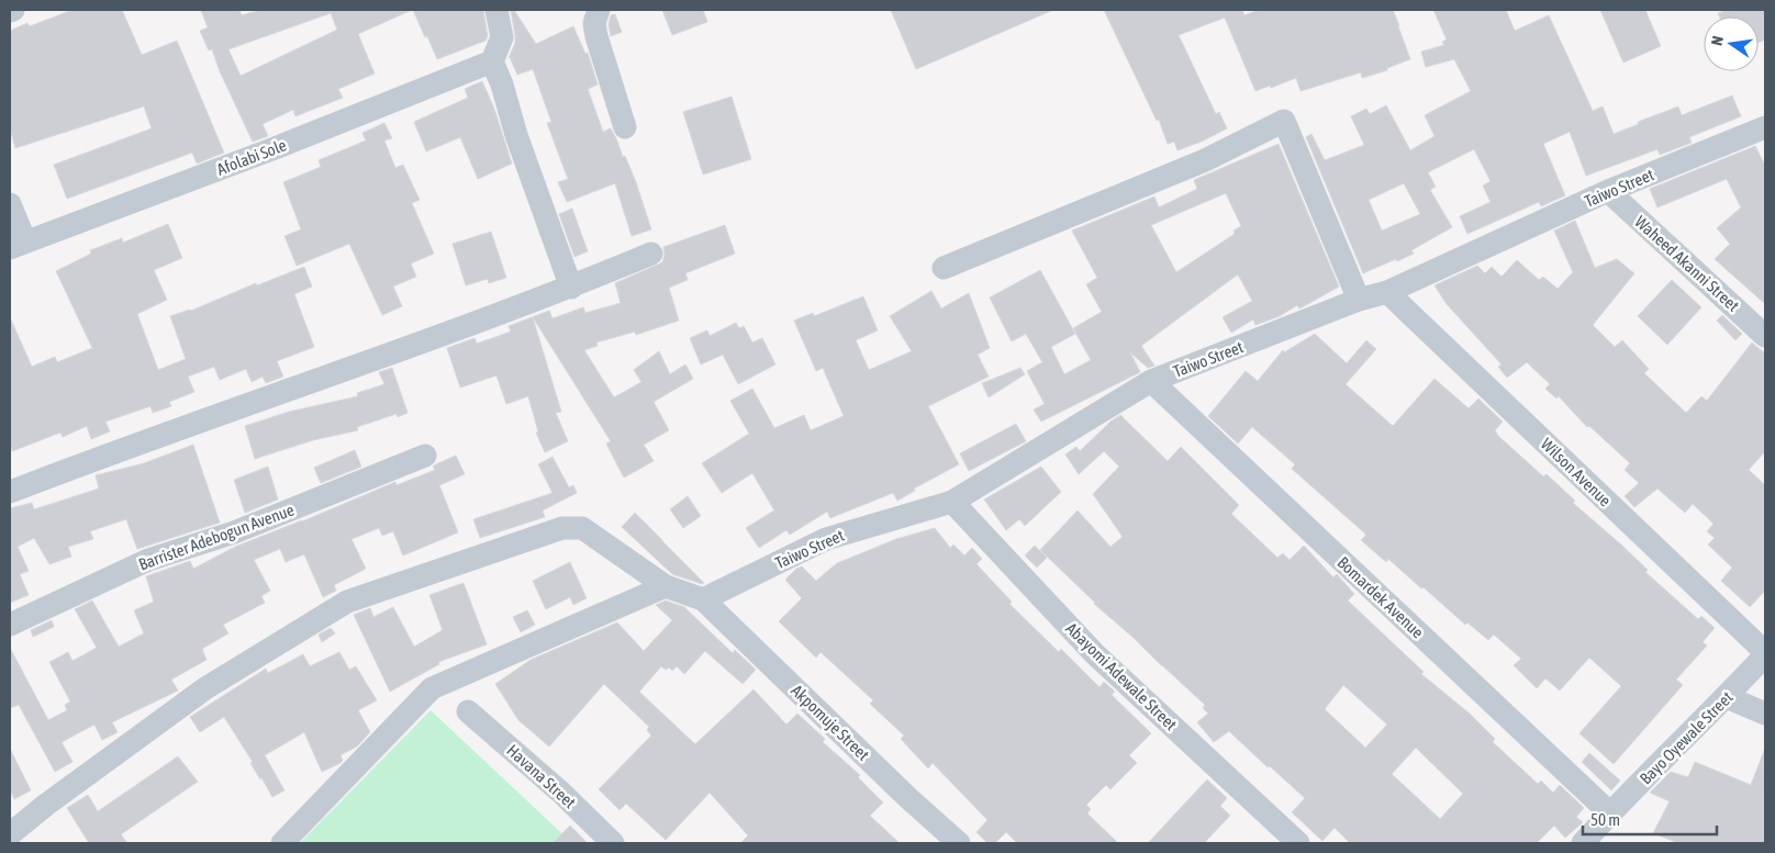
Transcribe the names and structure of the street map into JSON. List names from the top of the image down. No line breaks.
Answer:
{"streets":{"street":["Afolabi Sole","Taiwo Street","Waheed Akanni Street","Wilson Avenue","Barrister Adebogun Avenue","Bomardek Avenue","Abayomi Adewale Street","Akpomuje Street","Bayo Oyewale Street","Havana Street"]},"crossings":[["Taiwo Street","Waheed Akanni Street"],["Taiwo Street","Wilson Avenue"],["Taiwo Street","Bomardek Avenue"],["Taiwo Street","Abayomi Adewale Street"],["Taiwo Street","Akpomuje Street"],["Wilson Avenue","Bayo Oyewale Street"],["Bomardek Avenue","Bayo Oyewale Street"]],"scale_bar":"50 m","north":"left"}
